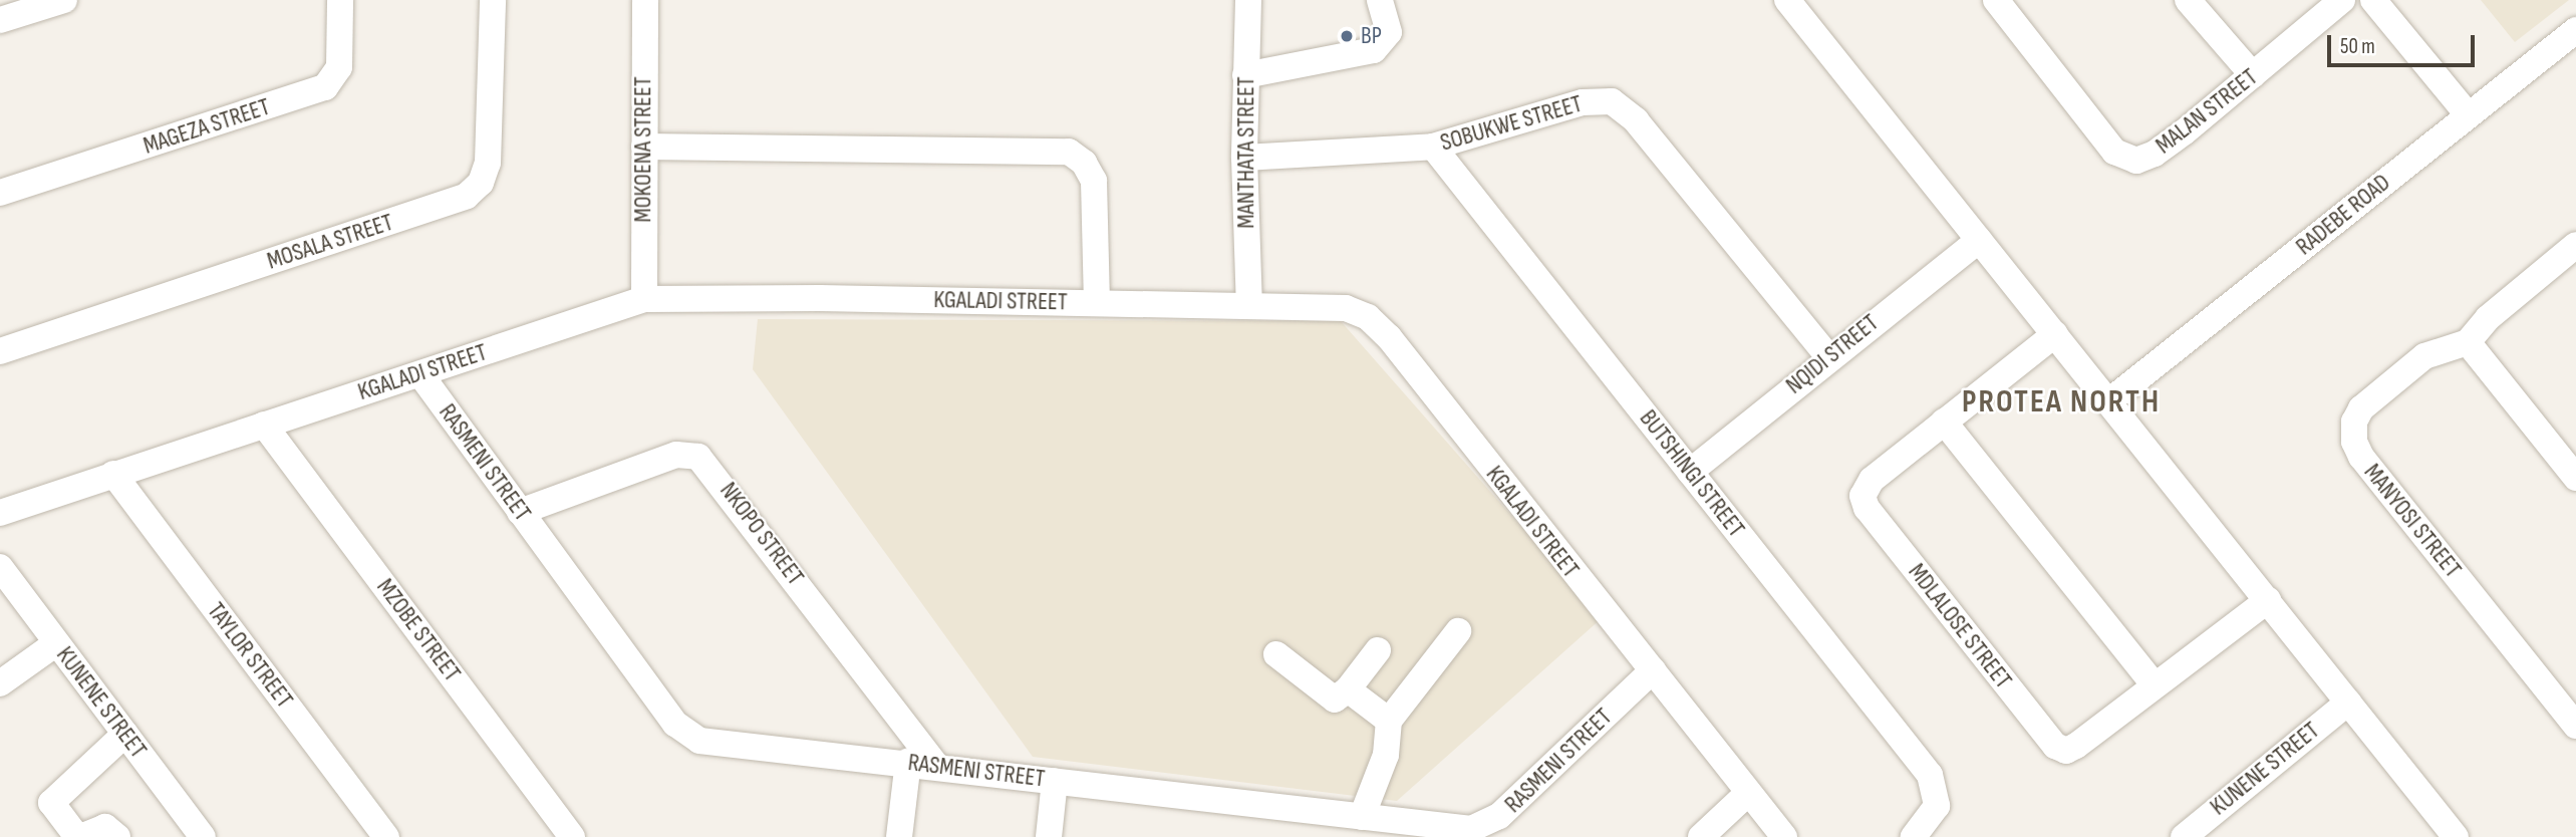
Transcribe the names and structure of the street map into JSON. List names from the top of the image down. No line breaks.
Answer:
{"streets":{"street":["MALAN STREET","SOBUKWE STREET","MAGEZA STREET","MOKOENA STREET","MANTHATA STREET","RADEBE ROAD","MOSALA STREET","KGALADI STREET","NQIDI STREET","RASMENI STREET","BUTSHINGI STREET","MANYOSI STREET","NKOPO STREET","MDLALOSE STREET","MZOBE STREET","TAYLOR STREET","KUNENE STREET"]},"crossings":[["SOBUKWE STREET","MANTHATA STREET"],["SOBUKWE STREET","NQIDI STREET"],["SOBUKWE STREET","BUTSHINGI STREET"],["MOKOENA STREET","KGALADI STREET"],["MANTHATA STREET","KGALADI STREET"],["KGALADI STREET","RASMENI STREET"],["KGALADI STREET","MZOBE STREET"],["KGALADI STREET","TAYLOR STREET"],["NQIDI STREET","BUTSHINGI STREET"],["RASMENI STREET","NKOPO STREET"]],"districts":["PROTEA NORTH"],"places":["BP"],"scale_bar":"50 m"}
